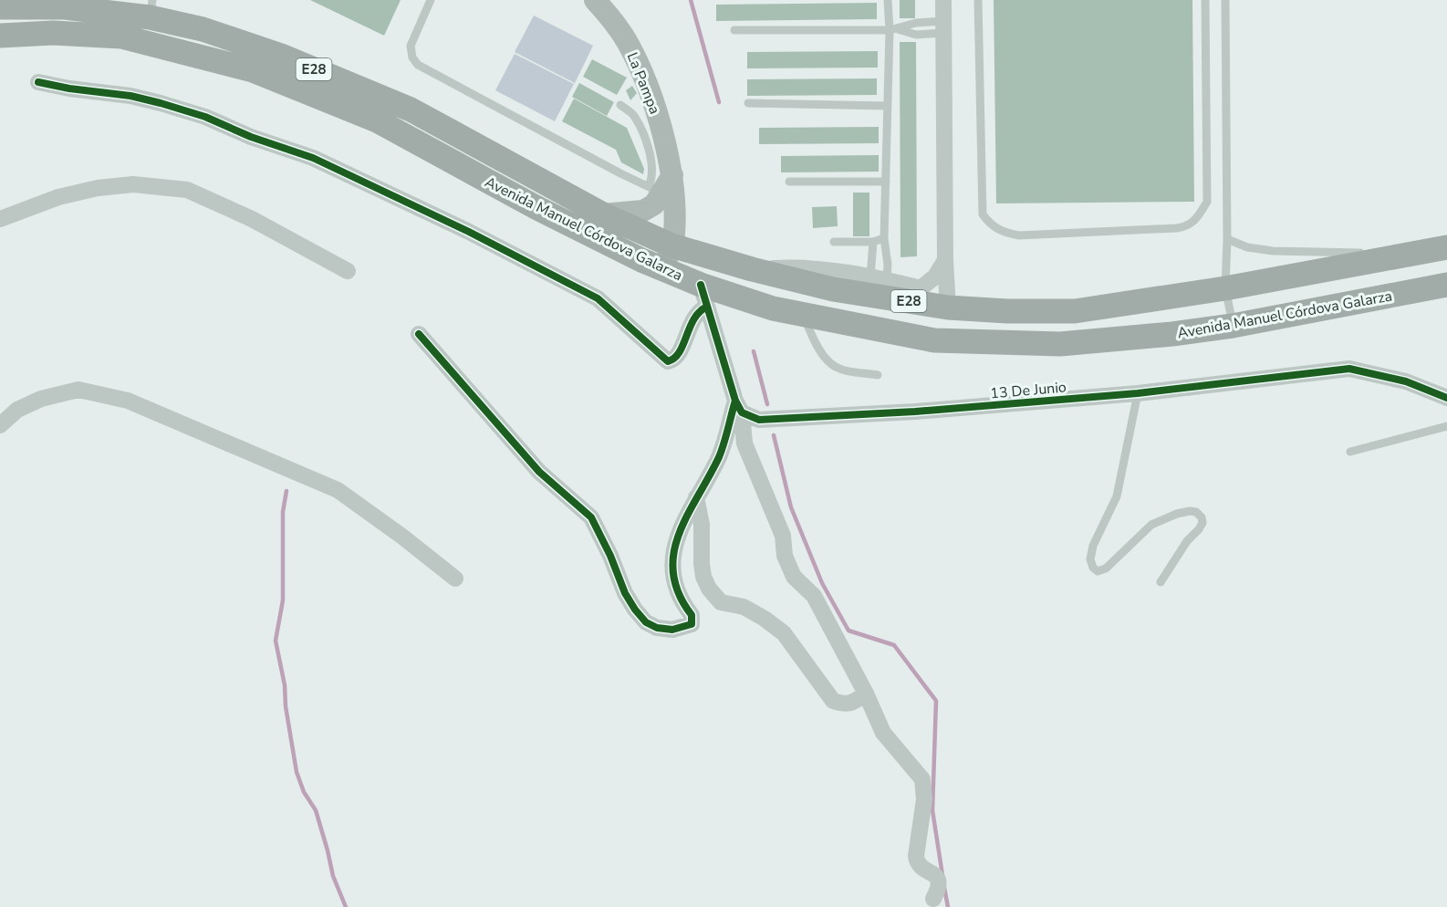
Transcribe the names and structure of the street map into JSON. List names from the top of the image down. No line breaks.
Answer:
{"streets":{"main road":["E28","Avenida Manuel Córdova Galarza"],"street":["La Pampa","13 De Junio"]},"crossings":[["La Pampa","Avenida Manuel Córdova Galarza"]]}
